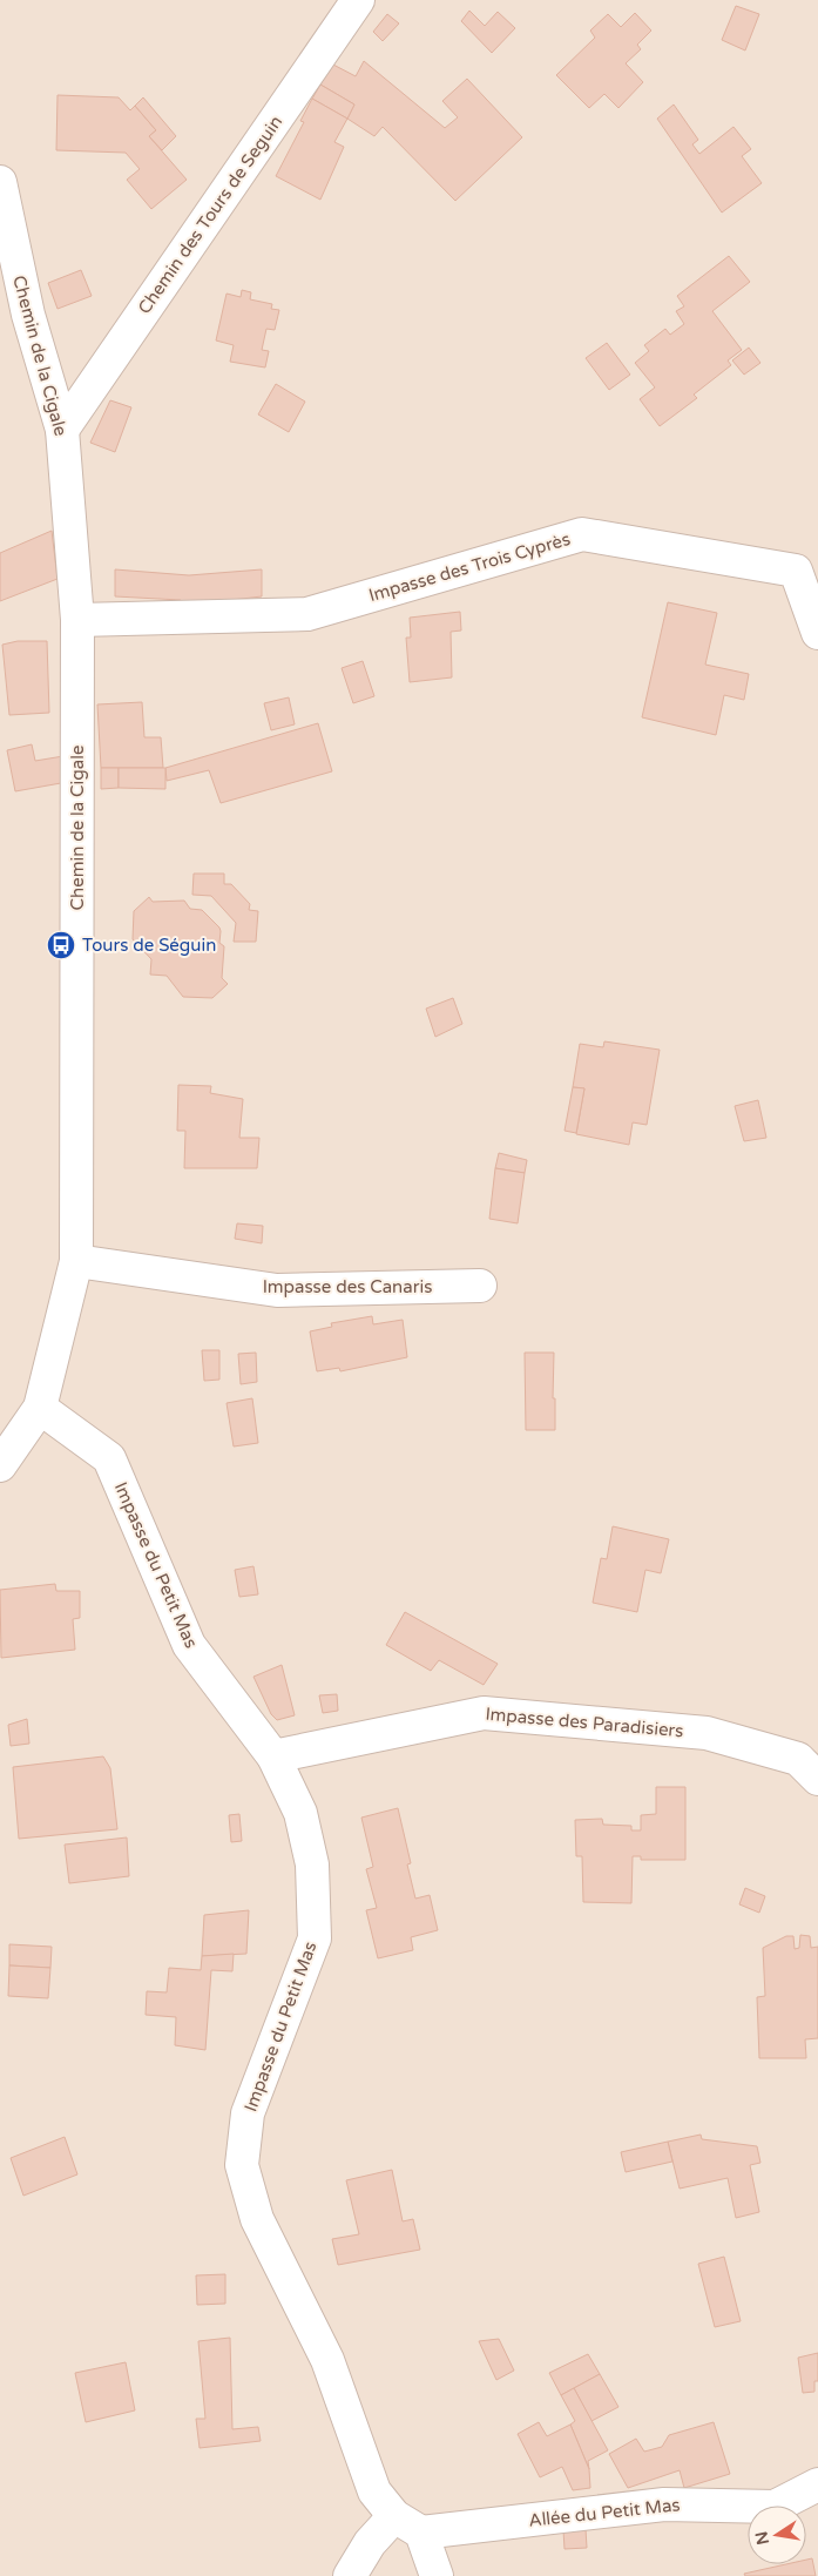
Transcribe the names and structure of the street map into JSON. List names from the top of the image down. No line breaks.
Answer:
{"streets":{"street":["Chemin des Tours de Seguin","Chemin de la Cigale","Impasse des Trois Cyprès","Impasse des Canaris","Impasse du Petit Mas","Impasse des Paradisiers","Allée du Petit Mas"]},"crossings":[["Chemin des Tours de Seguin","Chemin de la Cigale"],["Chemin de la Cigale","Impasse des Trois Cyprès"],["Chemin de la Cigale","Impasse des Canaris"],["Chemin de la Cigale","Impasse du Petit Mas"],["Impasse du Petit Mas","Impasse des Paradisiers"],["Impasse du Petit Mas","Allée du Petit Mas"]],"places":{"bus stop":["Tours de Séguin"]},"north":"left"}
